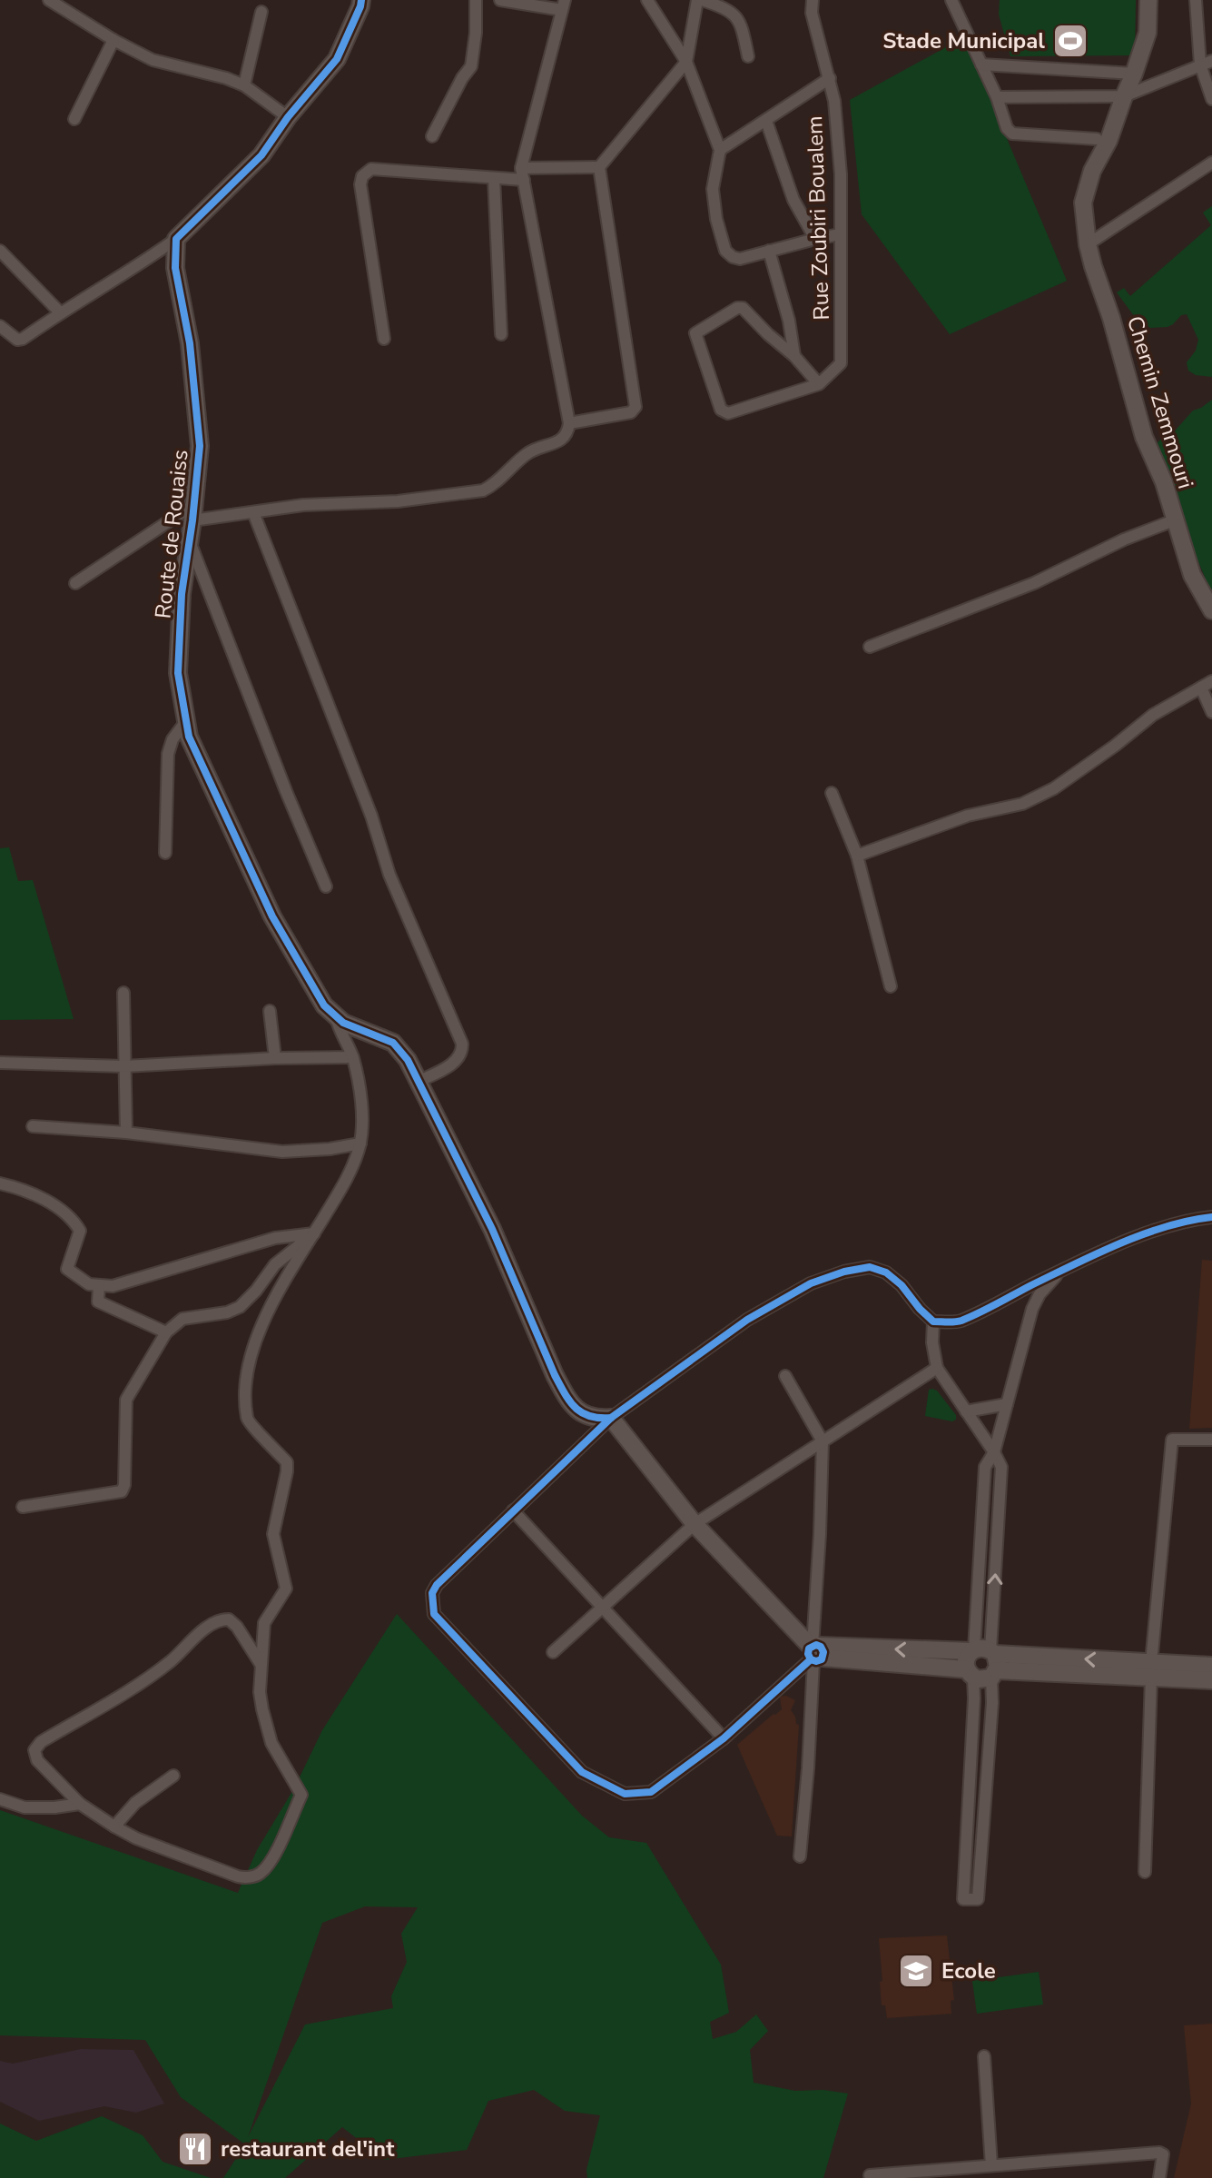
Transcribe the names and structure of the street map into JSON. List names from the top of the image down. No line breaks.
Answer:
{"streets":{"street":["Rue Zoubiri Boualem","Chemin Zemmouri","Route de Rouaiss"]},"places":{"sports":["Stade Municipal"],"school or university":["Ecole"],"restaurant":["restaurant del'int"]}}
